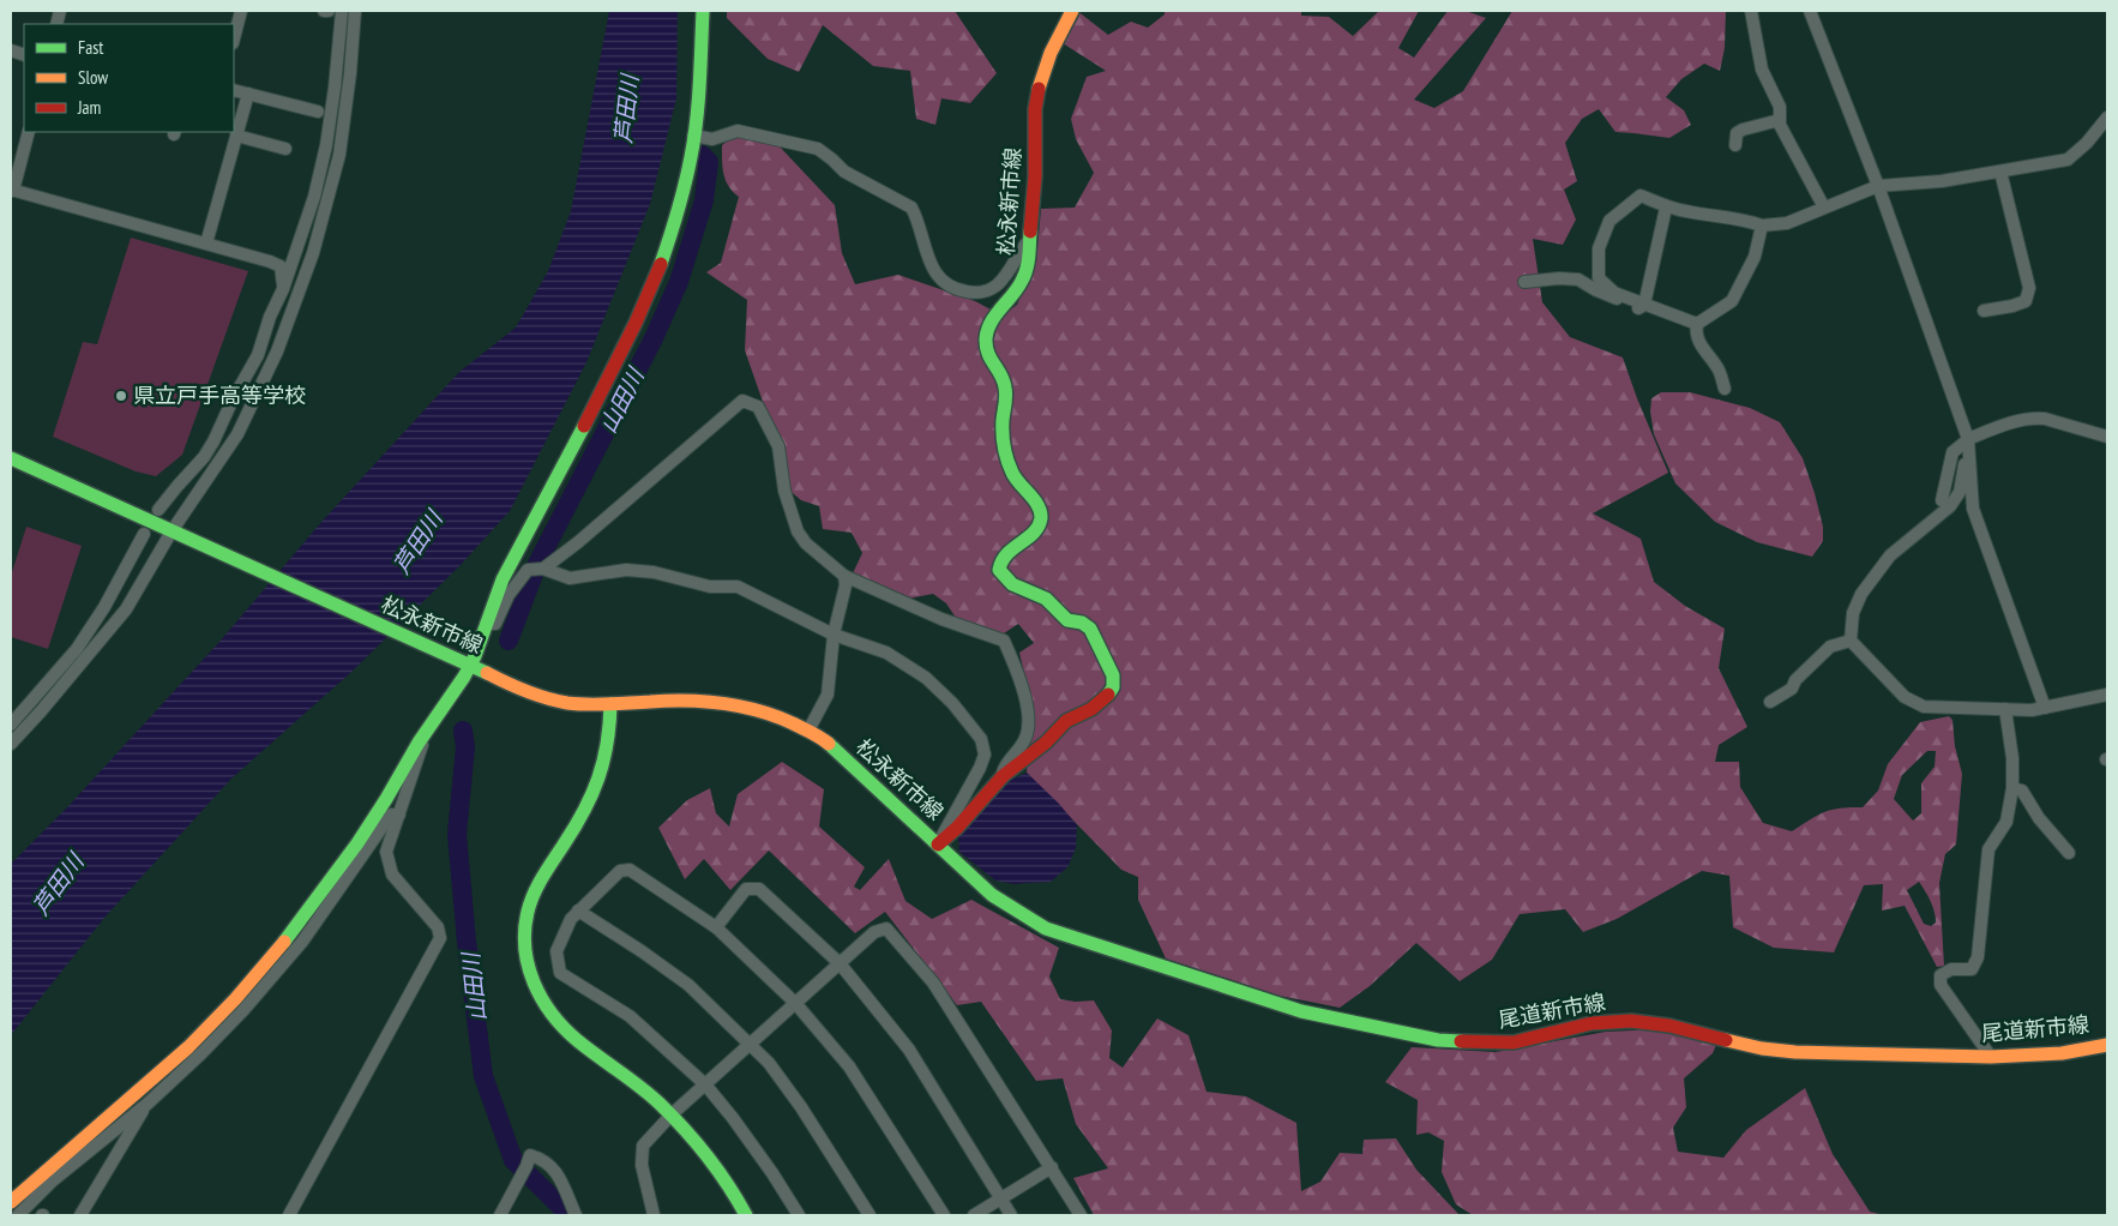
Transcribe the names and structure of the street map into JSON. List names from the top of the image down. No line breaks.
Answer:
{"streets":{"main road":["松永新市線","尾道新市線"]},"crossings":[["松永新市線","尾道新市線"]],"water":["芦田川","山田川"],"places":["県立戸手高等学校"],"legend":["Fast","Slow","Jam"]}
